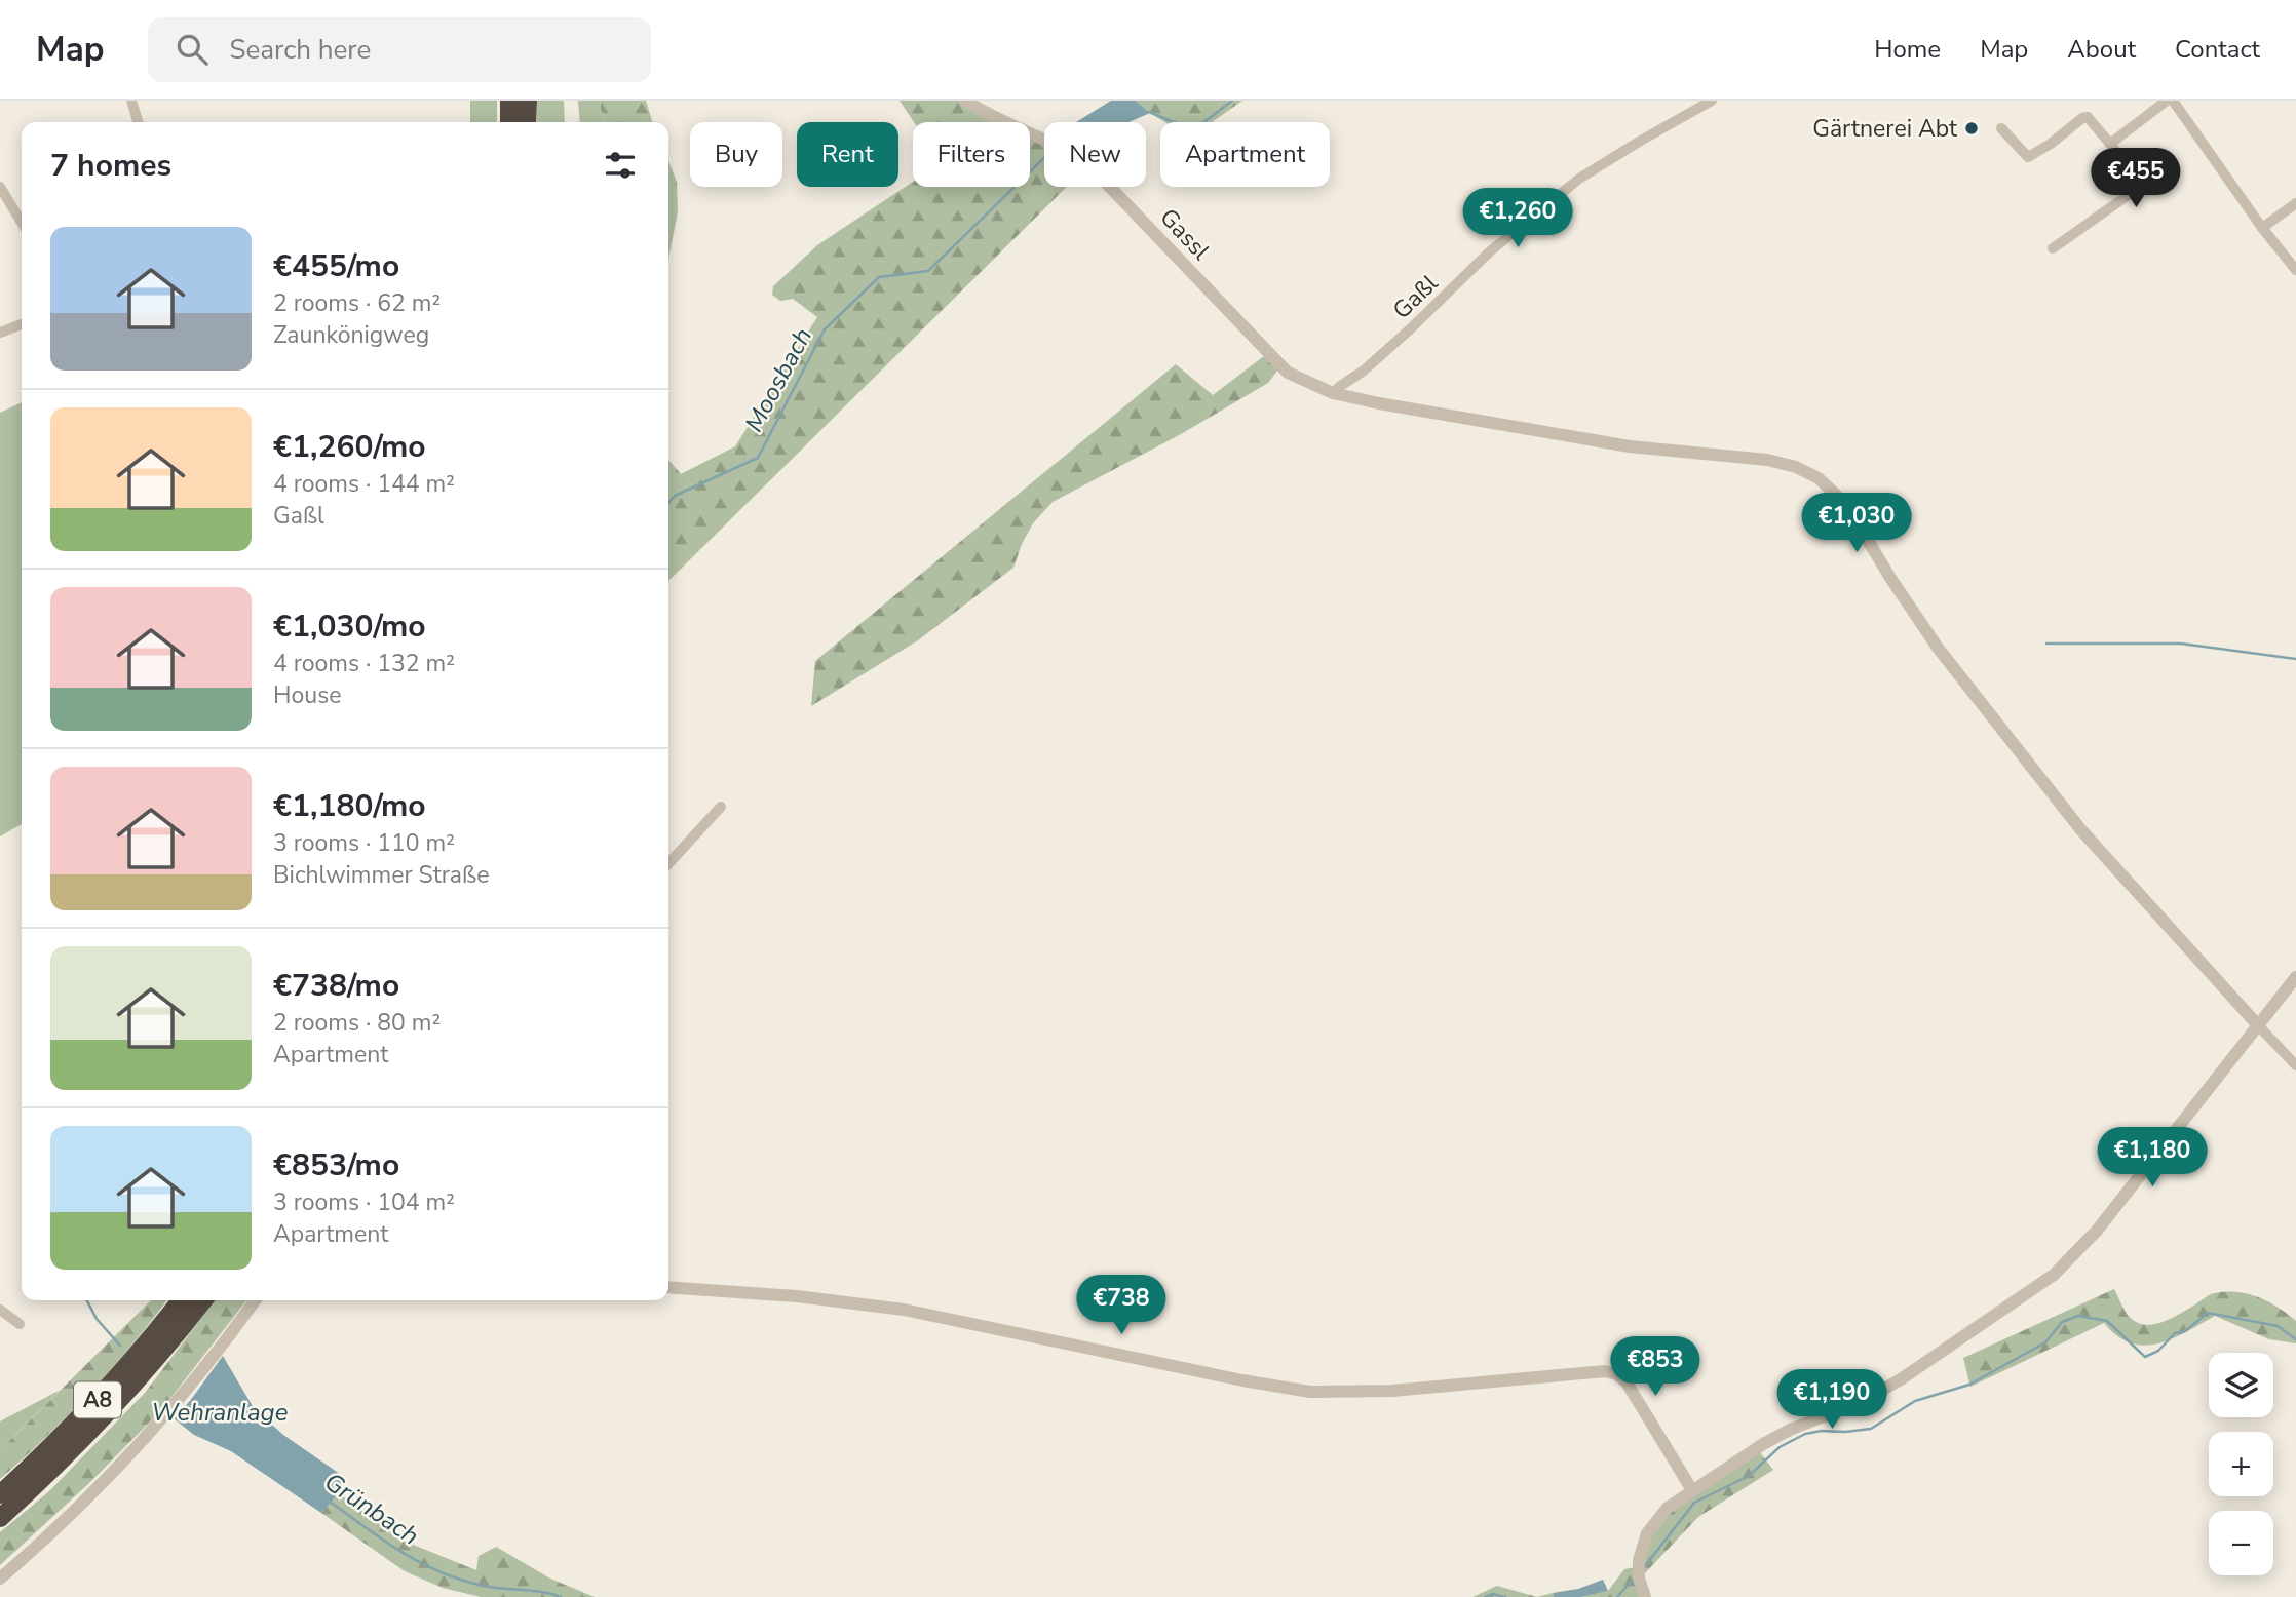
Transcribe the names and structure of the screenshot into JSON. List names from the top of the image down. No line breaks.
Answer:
{"streets":{"highway":["A8"],"street":["Gassl","Gaßl"]},"crossings":[["Gassl","Gaßl"]],"water":["Moosbach","Wehranlage","Grünbach"],"places":["Gärtnerei Abt"],"page":{"header":"Map","search":"Search here","nav":["Home","Map","About","Contact"],"chip":["Buy","Rent","Filters","New","Apartment"],"heading":"7 homes","price":["€455","€1,260","€1,030","€1,180","€738","€853","€1,190"],"list":[{"name":"€455/mo","note":"2 rooms · 62 m² · Zaunkönigweg"},{"name":"€1,260/mo","note":"4 rooms · 144 m² · Gaßl"},{"name":"€1,030/mo","note":"4 rooms · 132 m² · House"},{"name":"€1,180/mo","note":"3 rooms · 110 m² · Bichlwimmer Straße"},{"name":"€738/mo","note":"2 rooms · 80 m² · Apartment"},{"name":"€853/mo","note":"3 rooms · 104 m² · Apartment"}],"map_buttons":["+","−"]}}
